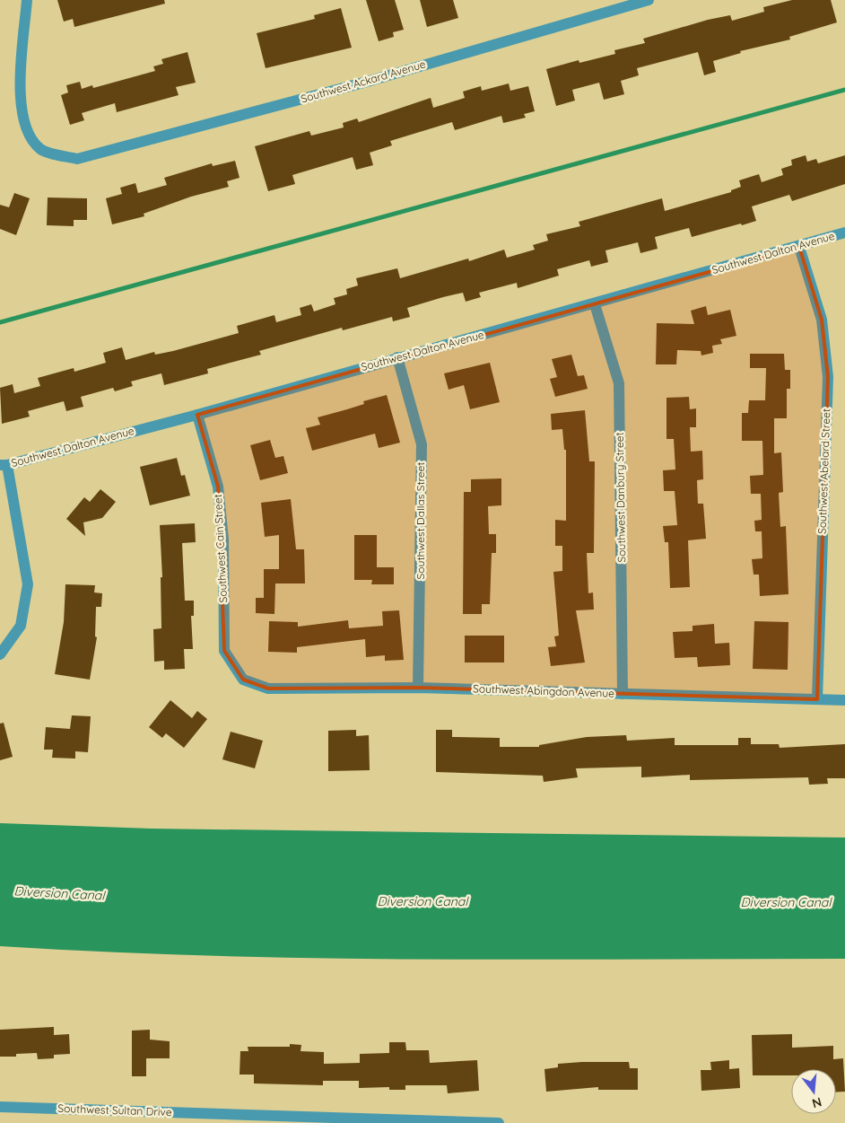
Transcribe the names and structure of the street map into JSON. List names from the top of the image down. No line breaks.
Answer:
{"streets":{"street":["Southwest Ackard Avenue","Southwest Dalton Avenue","Southwest Abelard Street","Southwest Danbury Street","Southwest Dallas Street","Southwest Cain Street","Southwest Abingdon Avenue","Southwest Sultan Drive"]},"crossings":[["Southwest Dalton Avenue","Southwest Abelard Street"],["Southwest Dalton Avenue","Southwest Danbury Street"],["Southwest Dalton Avenue","Southwest Dallas Street"],["Southwest Dalton Avenue","Southwest Cain Street"],["Southwest Abelard Street","Southwest Abingdon Avenue"],["Southwest Danbury Street","Southwest Abingdon Avenue"],["Southwest Dallas Street","Southwest Abingdon Avenue"],["Southwest Cain Street","Southwest Abingdon Avenue"]],"water":["Diversion Canal"],"north":"bottom"}
